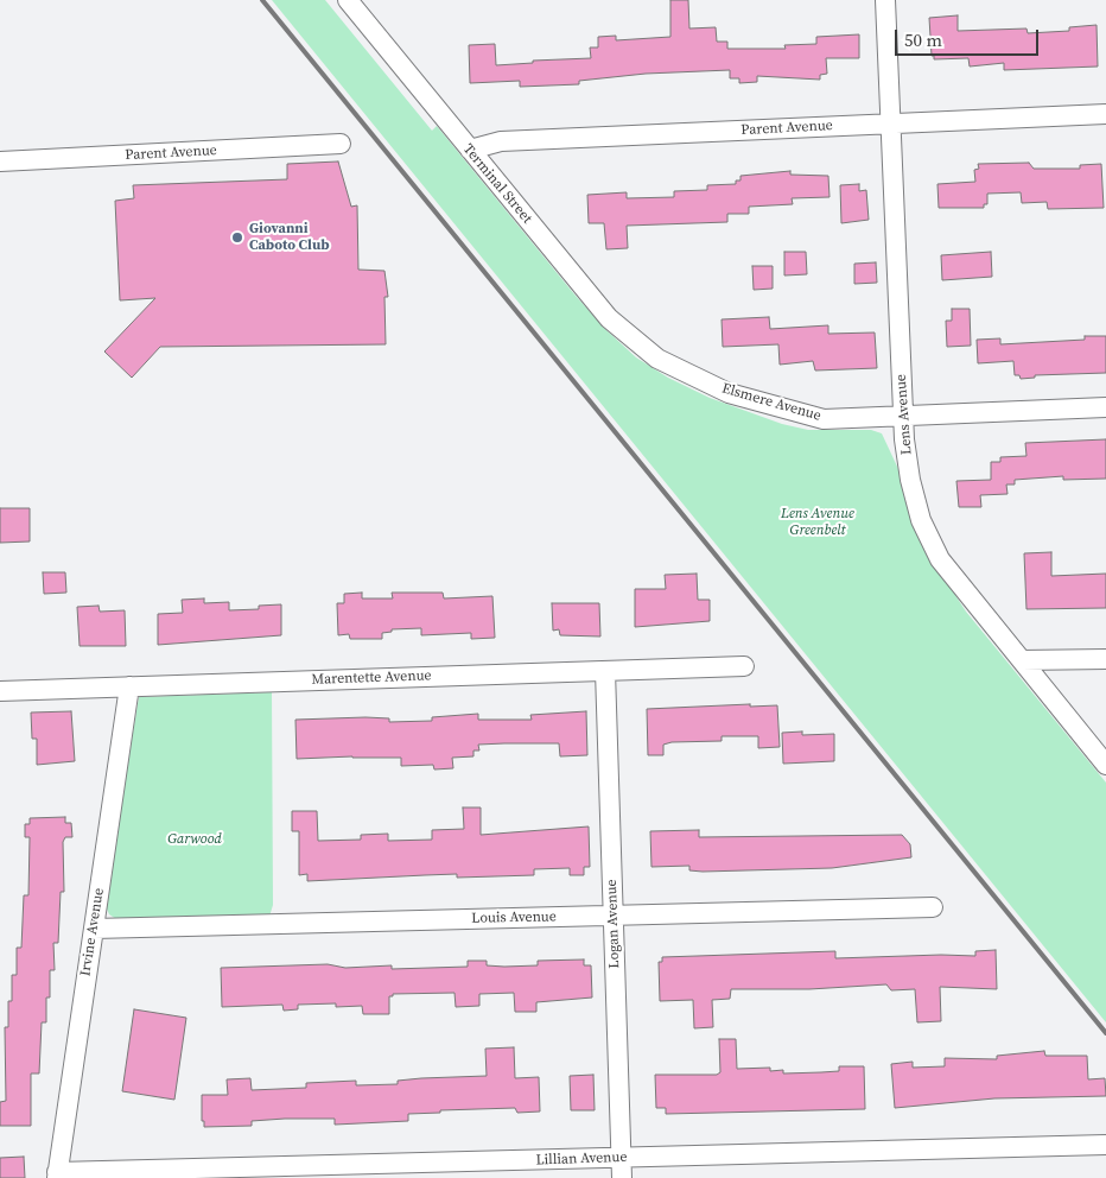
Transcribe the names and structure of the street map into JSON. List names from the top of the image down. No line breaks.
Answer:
{"streets":{"street":["Parent Avenue","Terminal Street","Elsmere Avenue","Lens Avenue","Marentette Avenue","Louis Avenue","Logan Avenue","Irvine Avenue","Lillian Avenue"]},"crossings":[["Parent Avenue","Terminal Street"],["Parent Avenue","Lens Avenue"],["Terminal Street","Elsmere Avenue"],["Elsmere Avenue","Lens Avenue"],["Marentette Avenue","Logan Avenue"],["Marentette Avenue","Irvine Avenue"],["Louis Avenue","Logan Avenue"],["Louis Avenue","Irvine Avenue"],["Logan Avenue","Lillian Avenue"],["Irvine Avenue","Lillian Avenue"]],"parks":["Lens Avenue Greenbelt","Garwood"],"places":["Giovanni Caboto Club"],"scale_bar":"50 m"}
